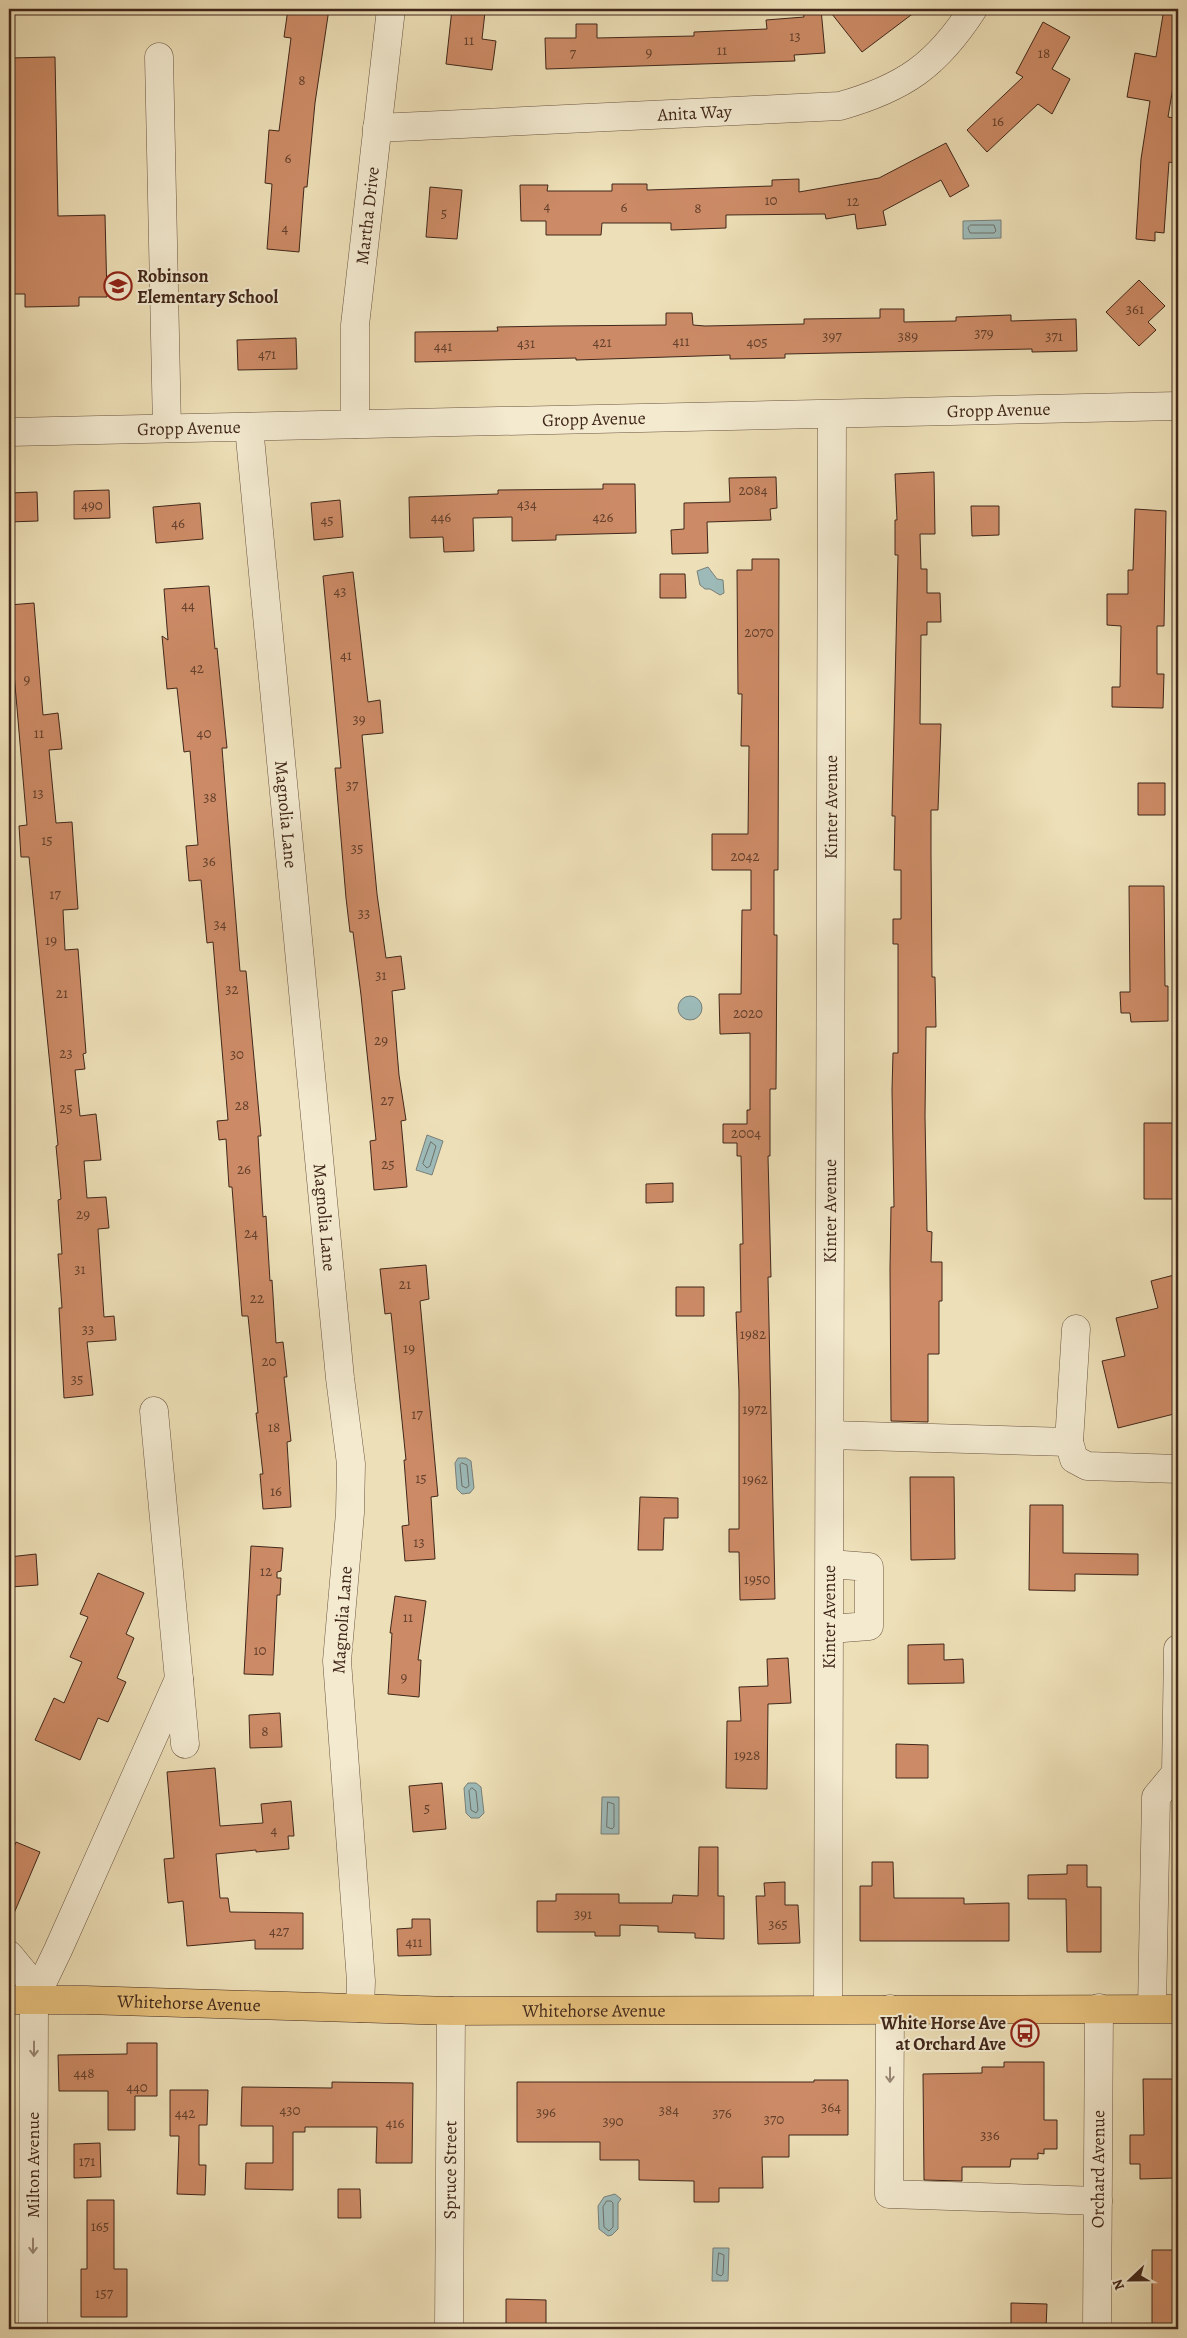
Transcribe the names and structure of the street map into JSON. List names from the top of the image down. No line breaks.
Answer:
{"streets":{"main road":["Whitehorse Avenue"],"street":["Anita Way","Martha Drive","Gropp Avenue","Kinter Avenue","Magnolia Lane","Milton Avenue","Orchard Avenue","Spruce Street"]},"crossings":[["Anita Way","Martha Drive"],["Martha Drive","Gropp Avenue"],["Gropp Avenue","Kinter Avenue"],["Gropp Avenue","Magnolia Lane"],["Kinter Avenue","Whitehorse Avenue"],["Magnolia Lane","Whitehorse Avenue"],["Whitehorse Avenue","Milton Avenue"],["Whitehorse Avenue","Orchard Avenue"],["Whitehorse Avenue","Spruce Street"]],"one_way":["Milton Avenue"],"places":{"school or university":["Robinson Elementary School"],"bus stop":["White Horse Ave at Orchard Ave"]},"house_numbers":["13","11","11","9","7","18","8","16","6","10","12","4","6","8","5","4","361","379","397","389","371","411","421","405","431","441","471","2084","434","490","446","426","45","46","43","44","2070","41","42","9","39","11","40","37","13","38","15","35","2042","36","17","33","34","19","31","32","21","2020","29","23","30","27","28","25","2004","25","26","29","24","31","21","22","33","1982","19","20","35","1972","17","18","15","1962","16","13","12","1950","11","10","9","8","1928","5","4","391","365","427","411","448","440","364","430","384","396","442","376","370","390","416","336","171","165","157"],"north":"left"}
